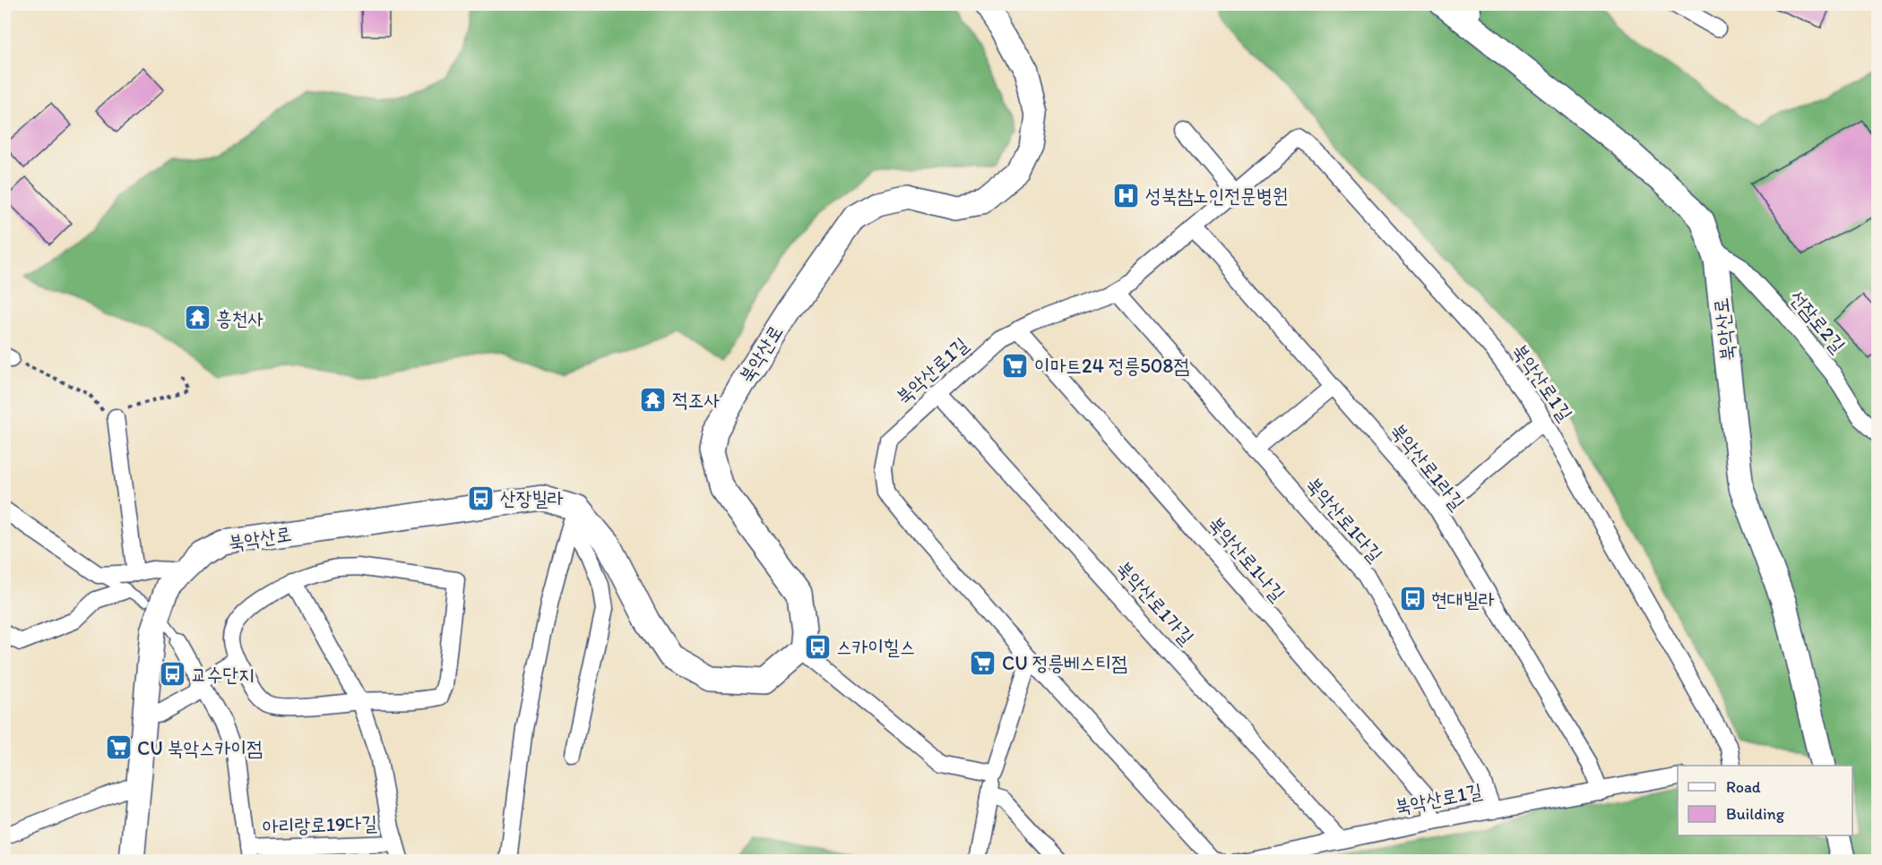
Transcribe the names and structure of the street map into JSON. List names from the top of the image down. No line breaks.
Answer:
{"streets":{"street":["선잠로2길","북악산로","북악산로1길","북악산로1라길","북악산로1다길","북악산로1나길","북악산로1가길","아리랑로19다길"]},"crossings":[["선잠로2길","북악산로"],["북악산로1길","북악산로1라길"],["북악산로1길","북악산로1다길"],["북악산로1길","북악산로1나길"],["북악산로1길","북악산로1가길"]],"places":{"hospital":["성북참노인전문병원"],"temple":["흥천사","적조사"],"supermarket":["이마트24 정릉508점","CU 정릉베스티점","CU 북악스카이점"],"bus stop":["산장빌라","현대빌라","스카이힐스","교수단지"]},"legend":["Road","Building"]}
